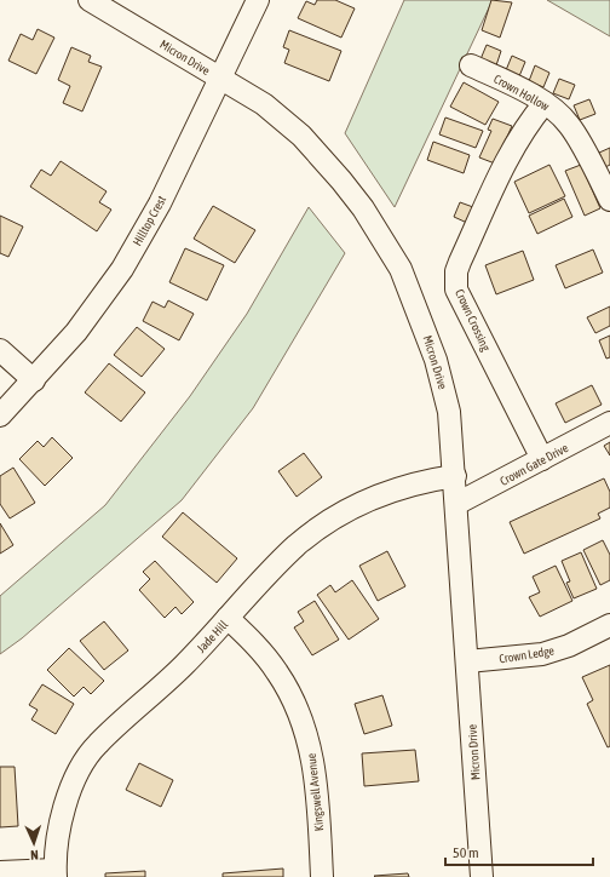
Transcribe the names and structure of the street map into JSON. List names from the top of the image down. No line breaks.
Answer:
{"streets":{"street":["Micron Drive","Crown Hollow","Hilltop Crest","Crown Crossing","Crown Gate Drive","Jade Hill","Crown Ledge","Kingswell Avenue"]},"crossings":[["Micron Drive","Hilltop Crest"],["Micron Drive","Crown Gate Drive"],["Micron Drive","Jade Hill"],["Micron Drive","Crown Ledge"],["Crown Hollow","Crown Crossing"],["Crown Crossing","Crown Gate Drive"],["Jade Hill","Kingswell Avenue"]],"scale_bar":"50 m","north":"bottom"}
